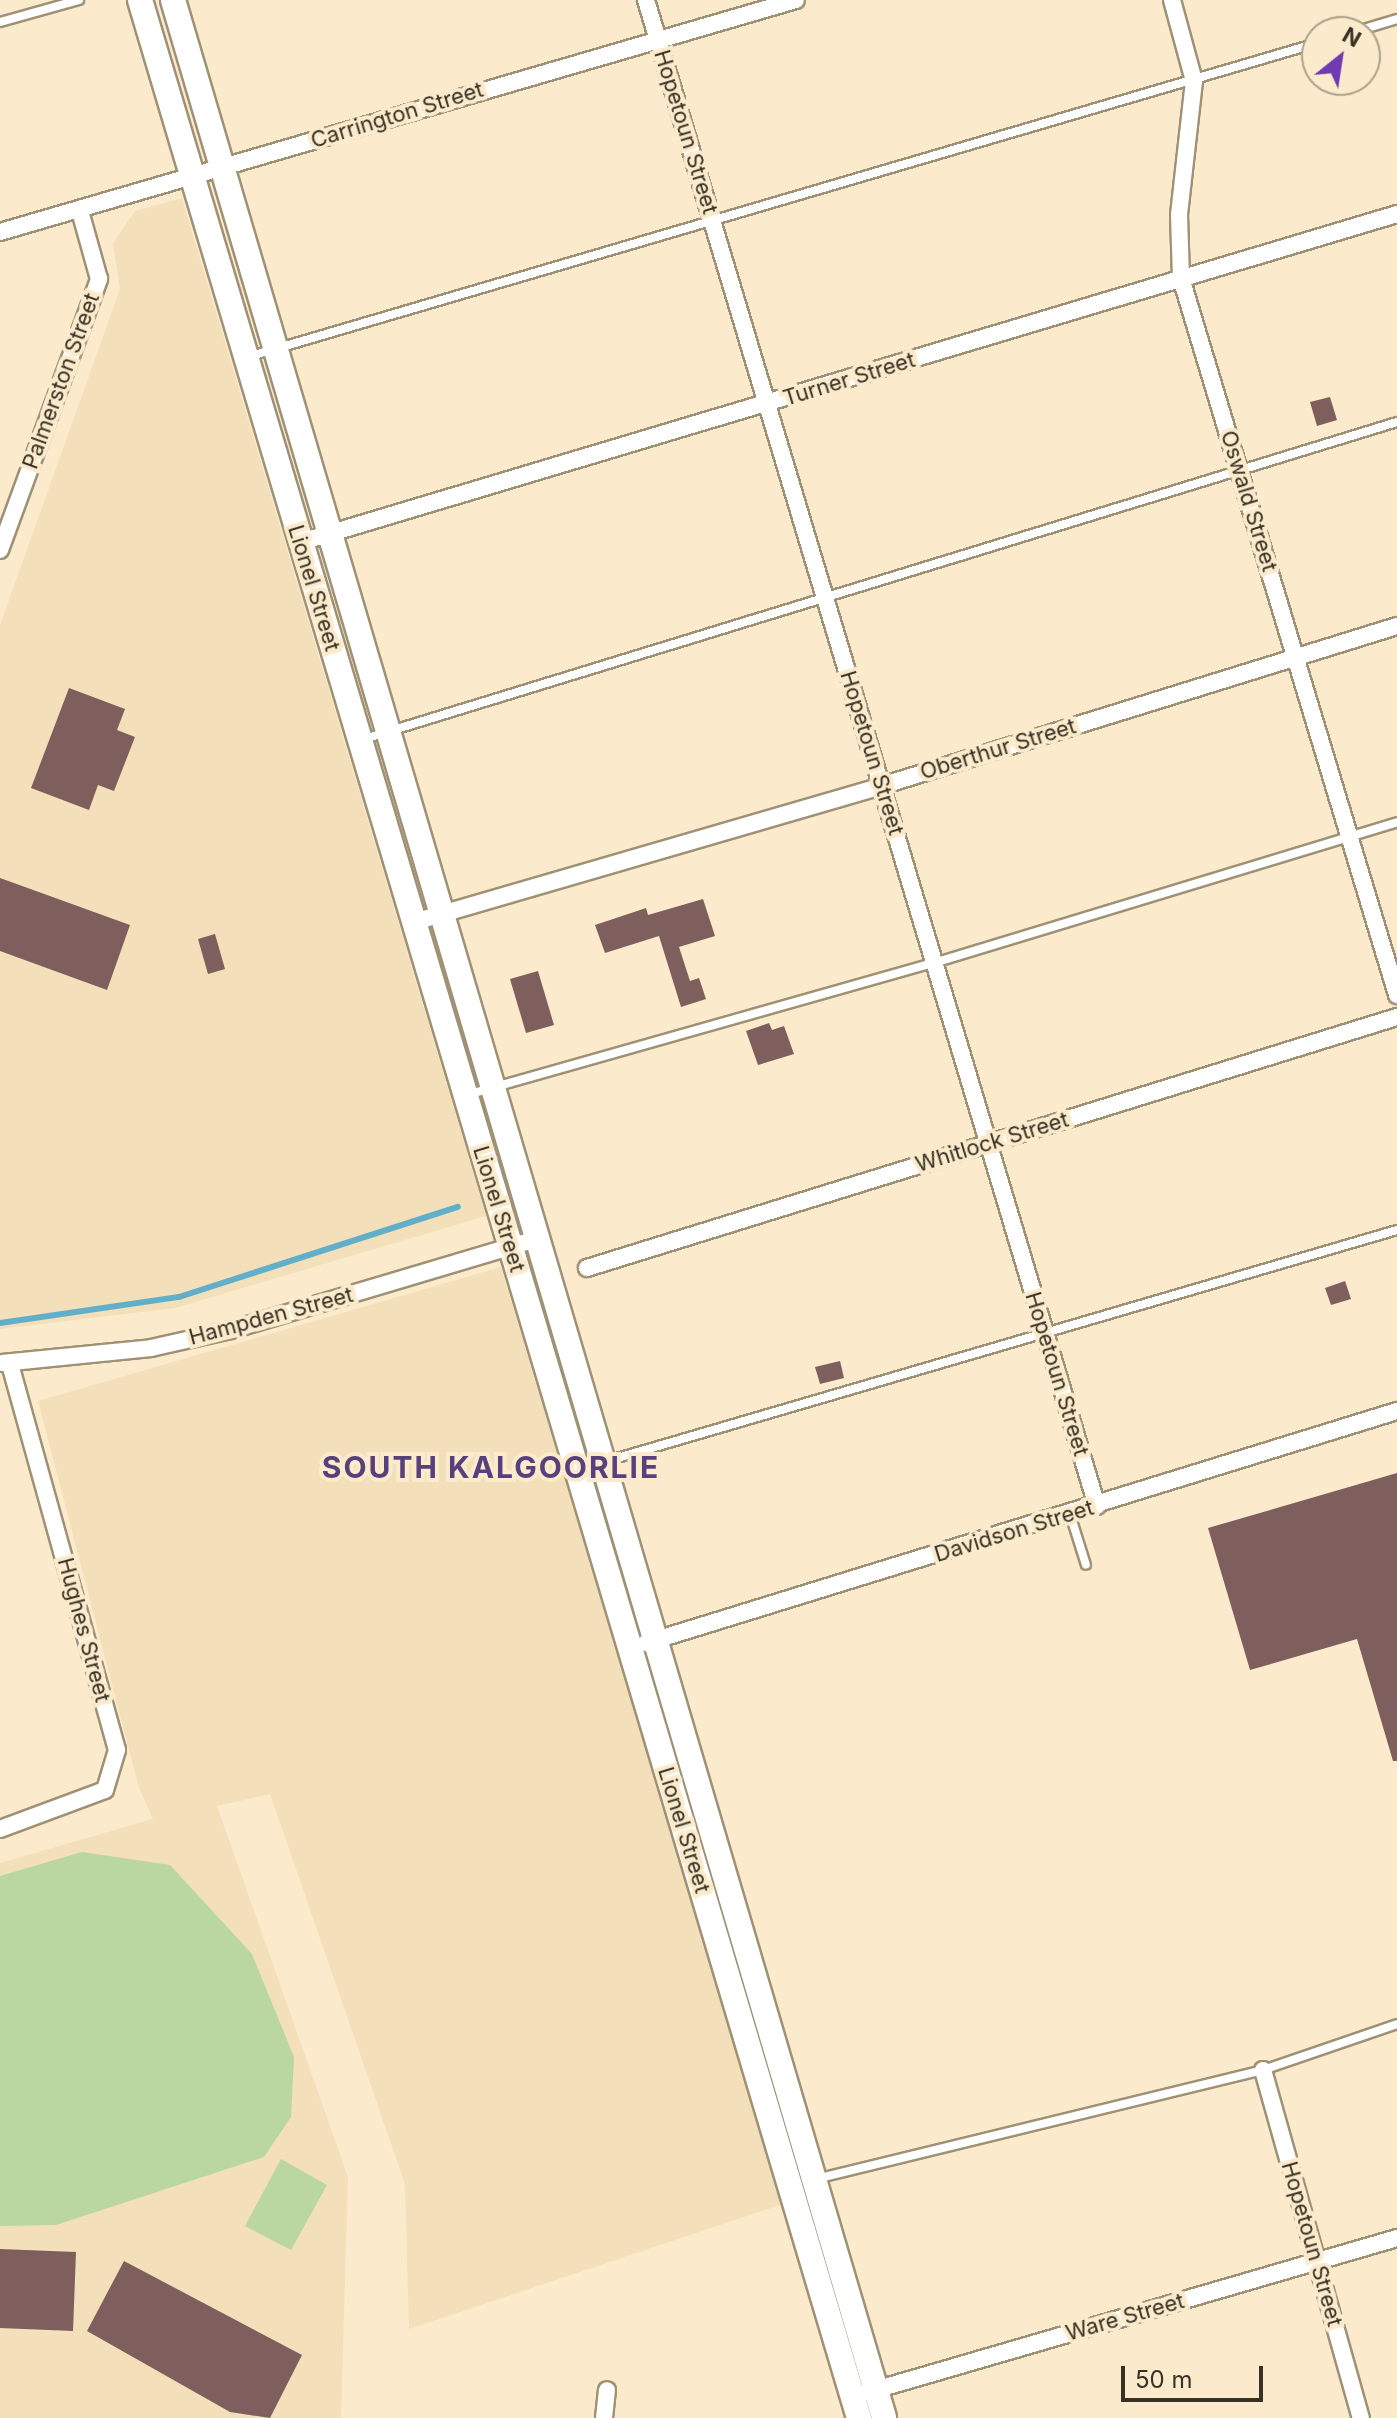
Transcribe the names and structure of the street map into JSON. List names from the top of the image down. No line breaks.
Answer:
{"streets":{"street":["Carrington Street","Hopetoun Street","Turner Street","Palmerston Street","Oswald Street","Lionel Street","Oberthur Street","Whitlock Street","Hampden Street","Davidson Street","Hughes Street","Ware Street"]},"crossings":[["Carrington Street","Hopetoun Street"],["Carrington Street","Palmerston Street"],["Carrington Street","Lionel Street"],["Hopetoun Street","Turner Street"],["Hopetoun Street","Oberthur Street"],["Hopetoun Street","Whitlock Street"],["Hopetoun Street","Davidson Street"],["Hopetoun Street","Ware Street"],["Turner Street","Oswald Street"],["Turner Street","Lionel Street"],["Oswald Street","Oberthur Street"],["Lionel Street","Oberthur Street"],["Lionel Street","Hampden Street"],["Lionel Street","Davidson Street"],["Lionel Street","Ware Street"],["Hampden Street","Hughes Street"]],"districts":["SOUTH KALGOORLIE"],"scale_bar":"50 m","north":"top right"}
